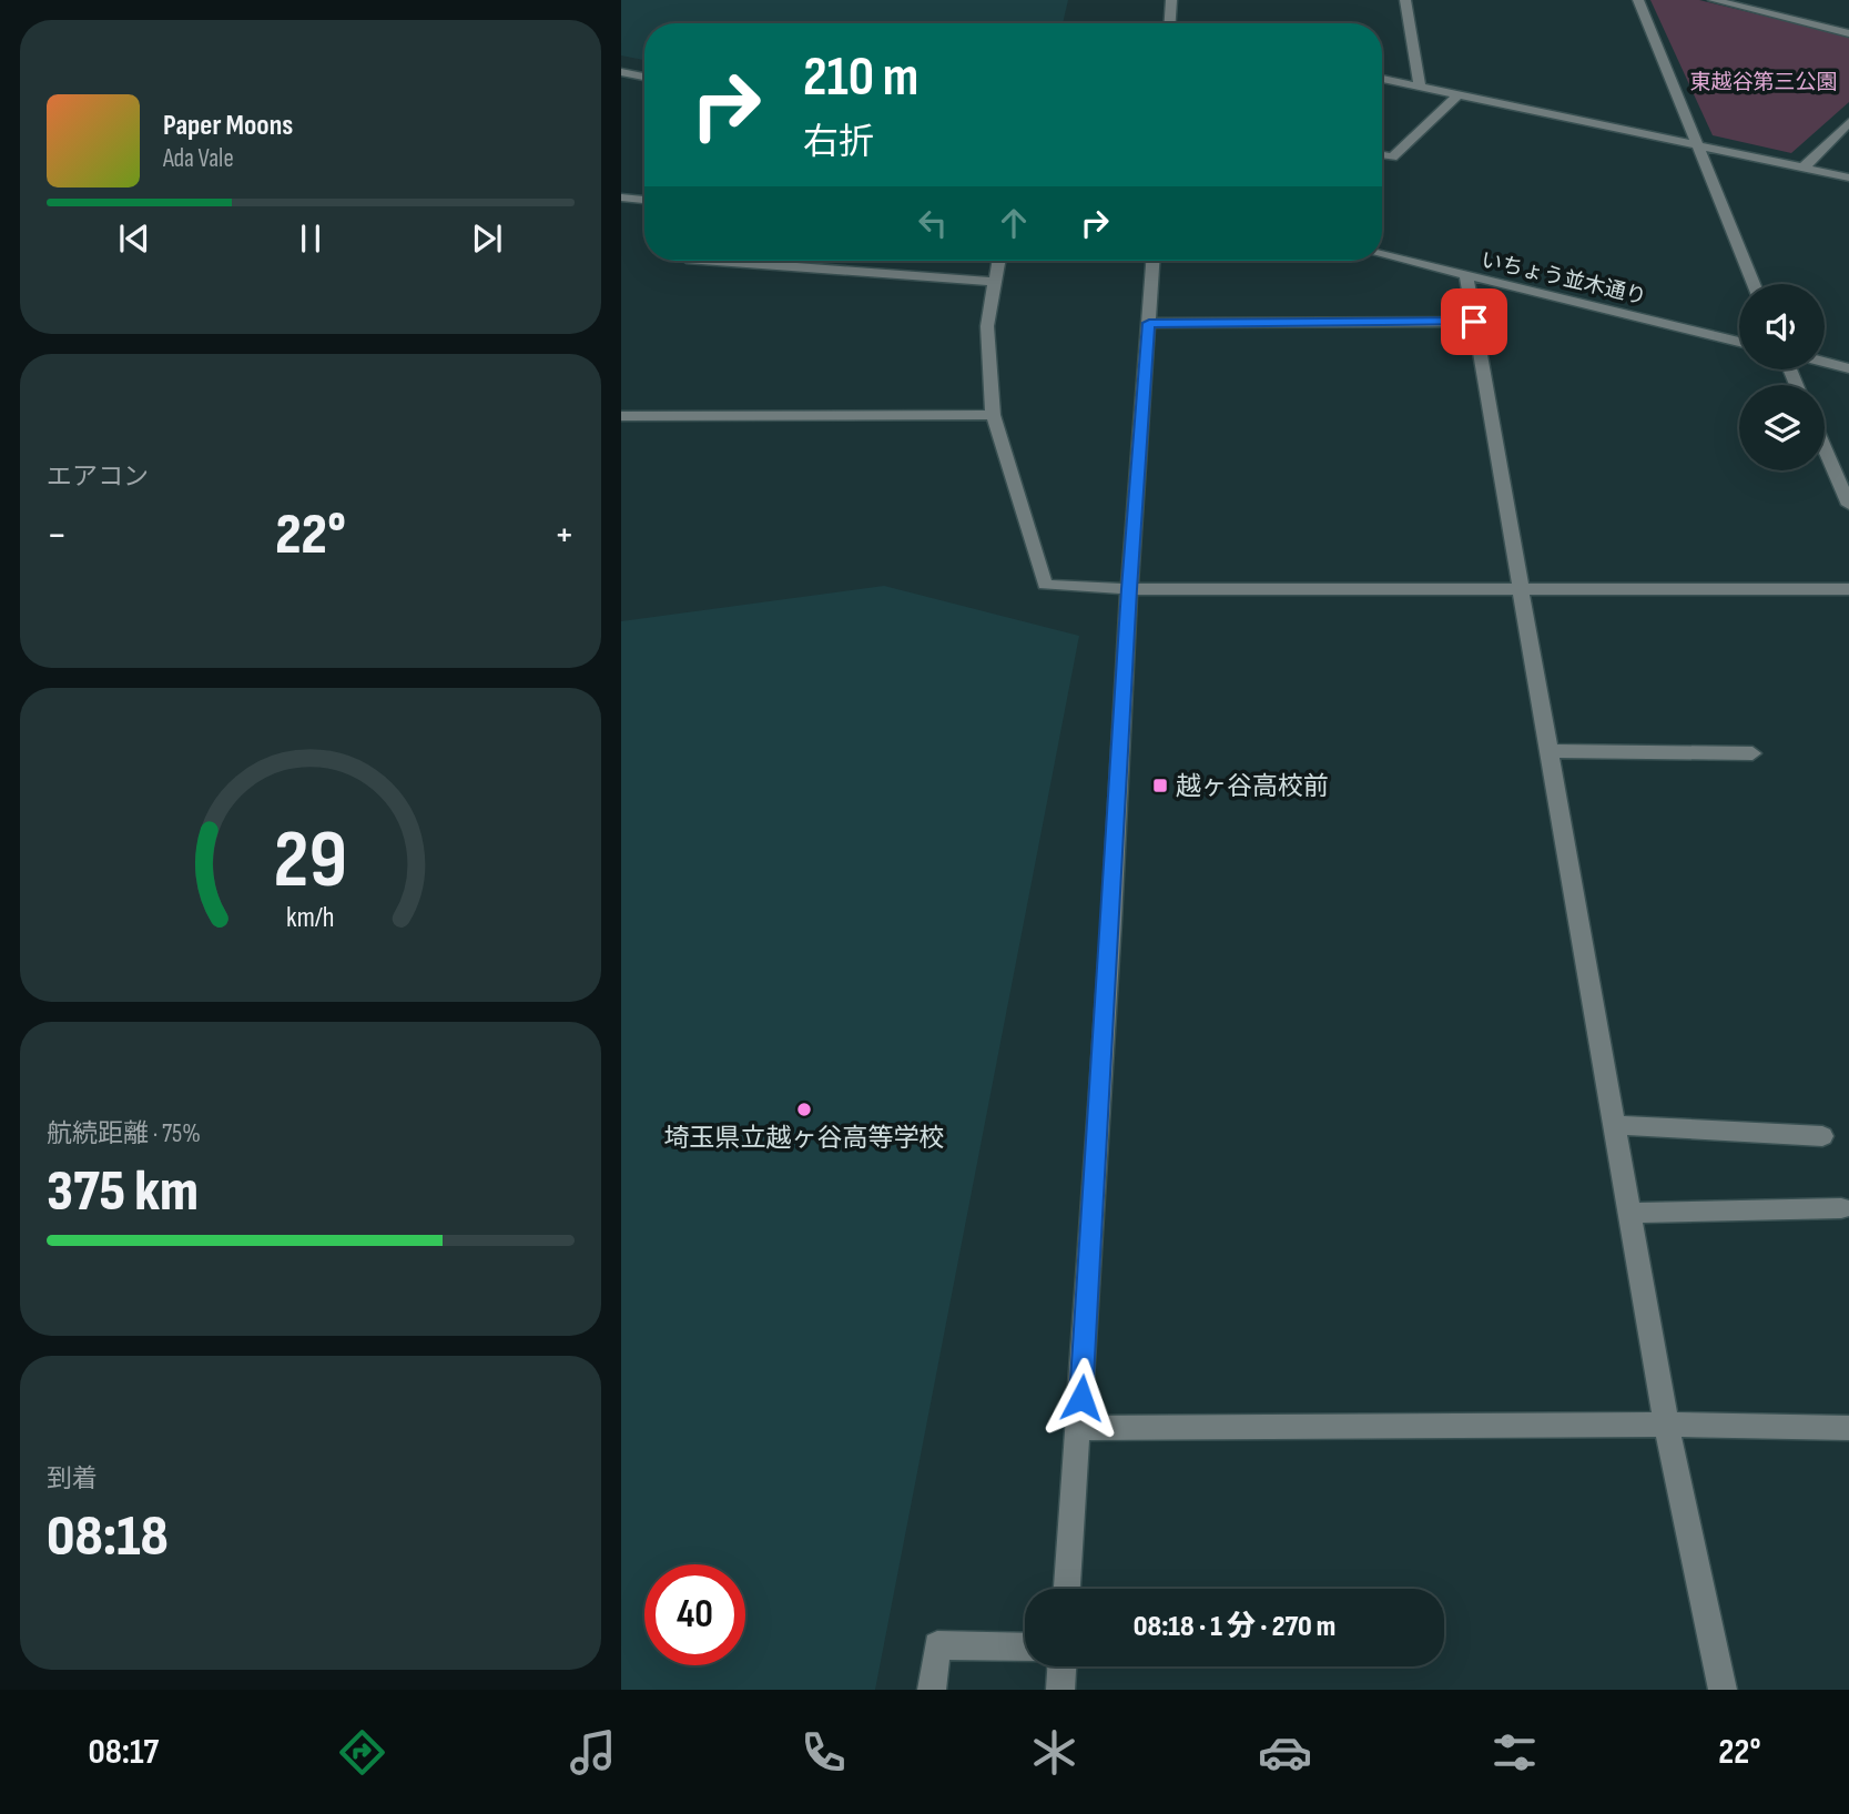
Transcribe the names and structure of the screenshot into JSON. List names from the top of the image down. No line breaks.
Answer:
{"streets":{"street":["いちょう並木通り"]},"parks":["東越谷第三公園"],"places":{"transit":["越ヶ谷高校前"],"other":["埼玉県立越ヶ谷高等学校"]},"page":{"turn":["210 m","右折"],"song":["Paper Moons","Ada Vale"],"tile":["エアコン",["航続距離 · 75%","375 km"],["到着","08:18"]],"heat":["−","22°","+"],"limit":"40","trip":"08:18 · 1 分 · 270 m","tabs":["08:17","22°"],"gauge":["29","km/h"]}}
